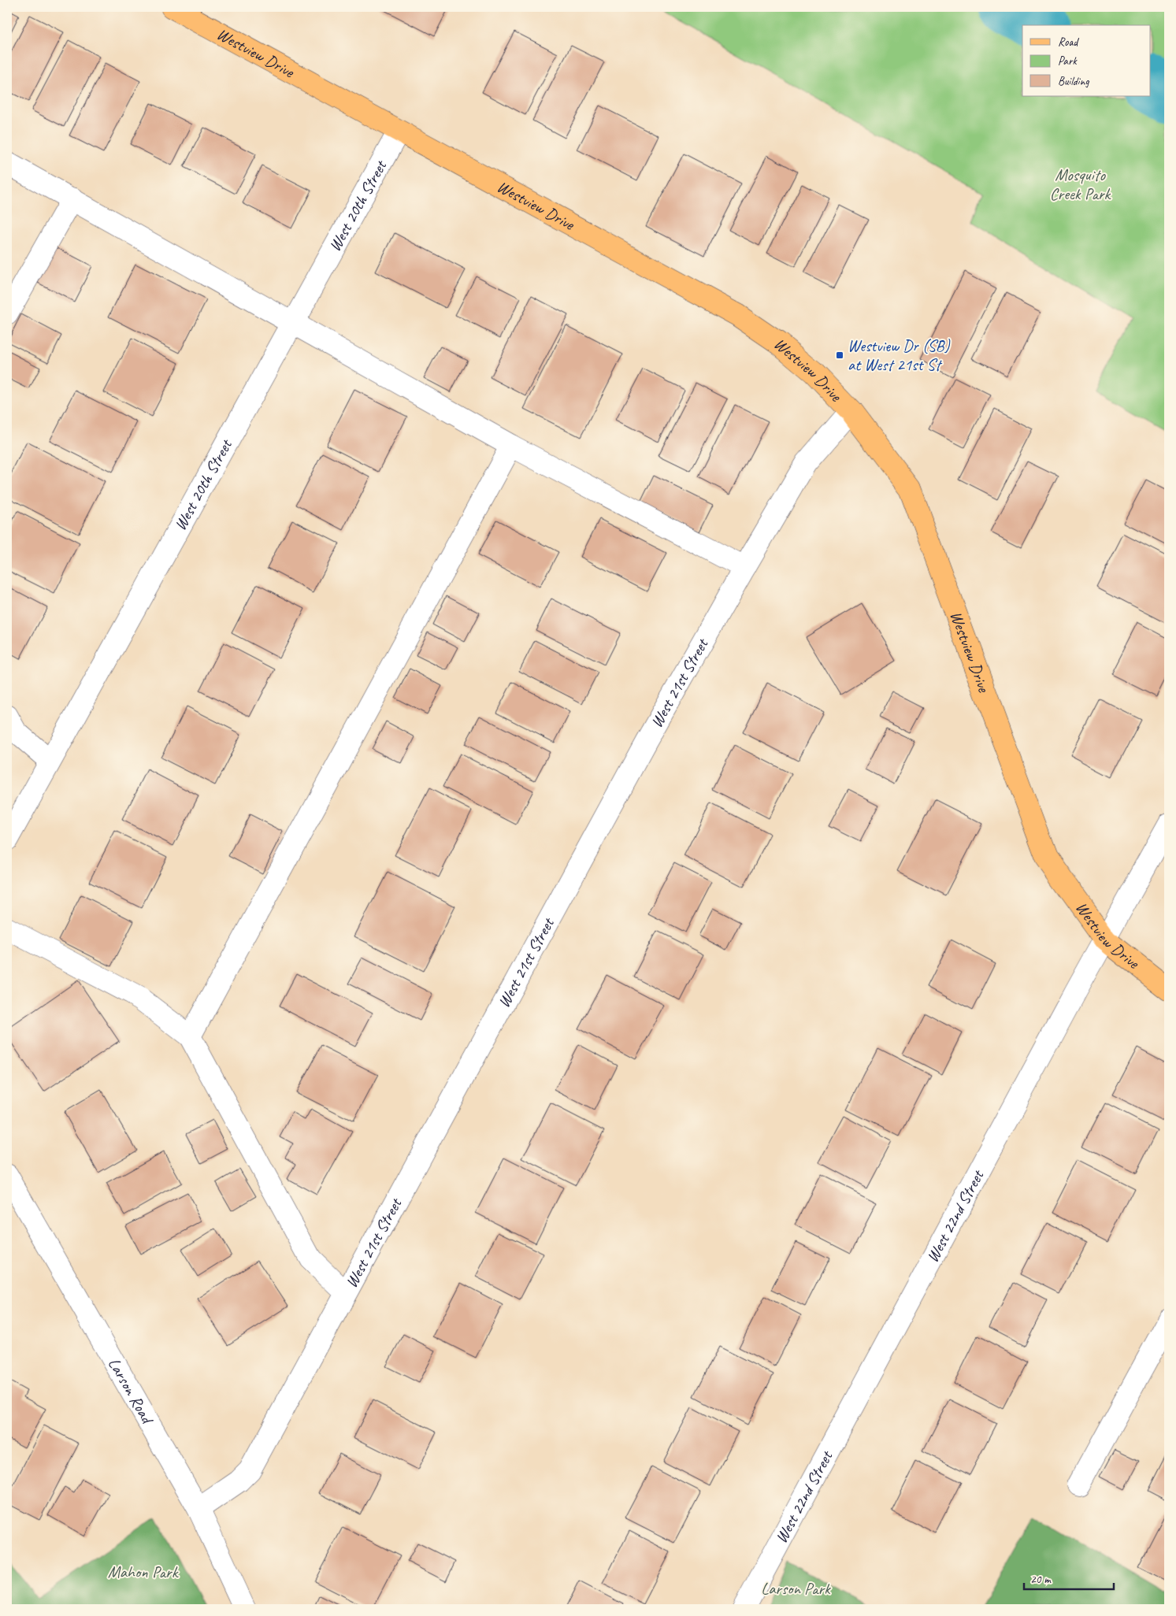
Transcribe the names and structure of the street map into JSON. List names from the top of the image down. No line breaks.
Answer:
{"streets":{"main road":["Westview Drive"],"street":["West 20th Street","West 21st Street","West 22nd Street","Larson Road"]},"crossings":[["Westview Drive","West 20th Street"],["Westview Drive","West 21st Street"],["Westview Drive","West 22nd Street"],["West 21st Street","Larson Road"]],"parks":["Mosquito Creek Park","Mahon Park","Larson Park"],"places":{"transit":["Westview Dr (SB) at West 21st St"]},"legend":["Road","Park","Building"],"scale_bar":"20 m"}
